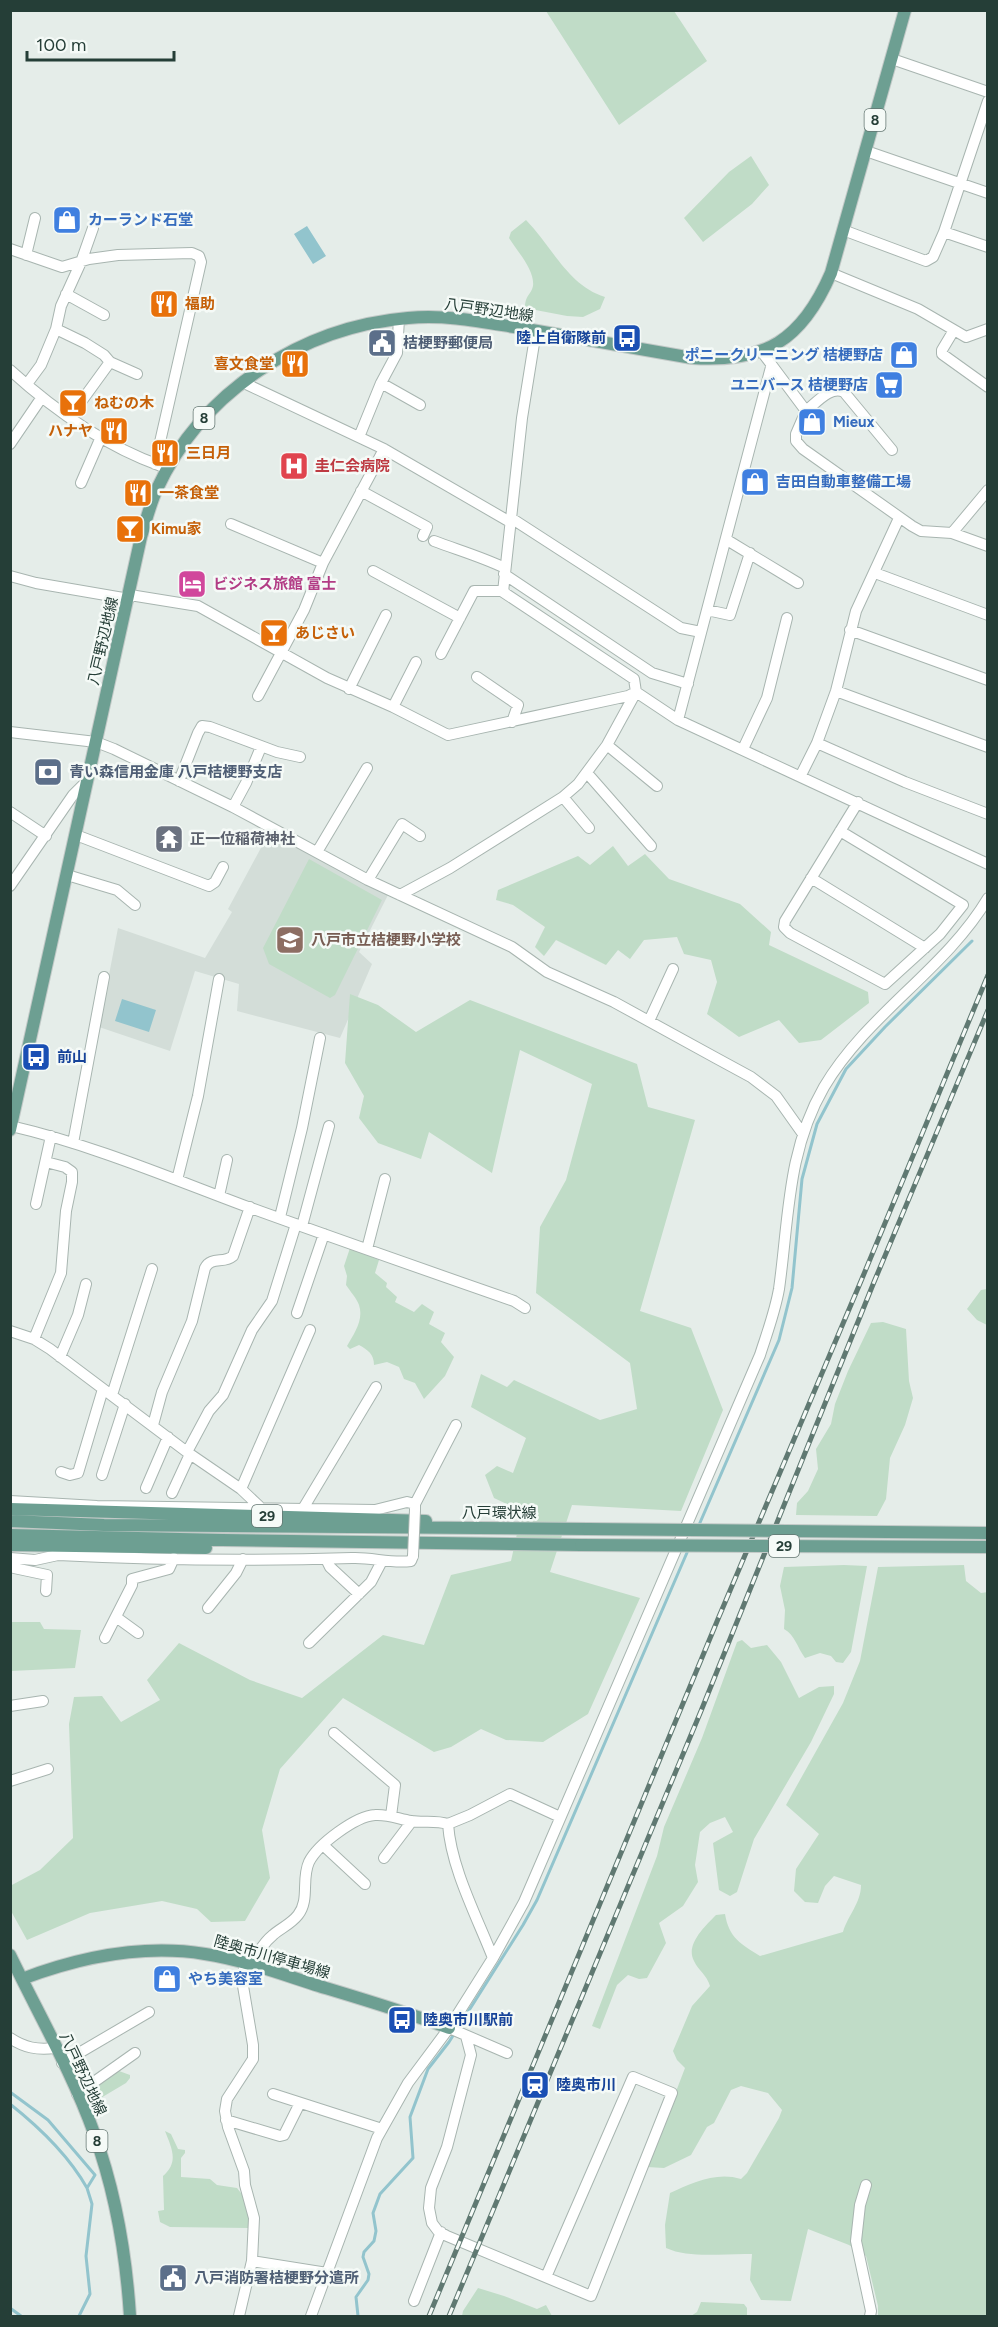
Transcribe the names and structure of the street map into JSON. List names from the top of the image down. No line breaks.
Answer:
{"streets":{"main road":["8","八戸野辺地線","八戸環状線","29","陸奥市川停車場線"]},"crossings":[["八戸野辺地線","陸奥市川停車場線"],["八戸環状線","29"]],"places":{"shop":["カーランド石堂","ポニークリーニング 桔梗野店","Mieux","吉田自動車整備工場","やち美容室"],"restaurant":["福助","喜文食堂","ハナヤ","三日月","一茶食堂"],"bus stop":["陸上自衛隊前","前山","陸奥市川駅前"],"public building":["桔梗野郵便局","八戸消防署桔梗野分遣所"],"supermarket":["ユニバース 桔梗野店"],"bar":["ねむの木","Kimu家","あじさい"],"hospital":["圭仁会病院"],"hotel":["ビジネス旅館 富士"],"bank":["青い森信用金庫 八戸桔梗野支店"],"temple":["正一位稲荷神社"],"school or university":["八戸市立桔梗野小学校"],"station":["陸奥市川"]},"scale_bar":"100 m"}
